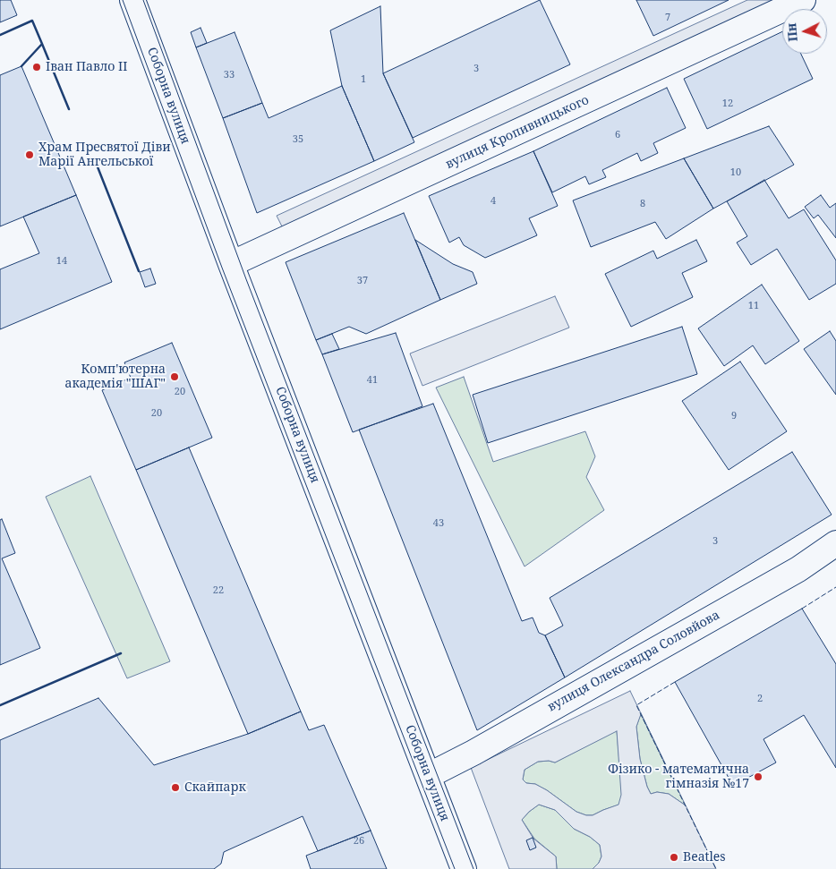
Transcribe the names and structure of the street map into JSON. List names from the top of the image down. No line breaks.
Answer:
{"streets":{"street":["Соборна вулиця","вулиця Кропивницького","вулиця Олександра Соловйова"]},"crossings":[["Соборна вулиця","вулиця Кропивницького"],["Соборна вулиця","вулиця Олександра Соловйова"]],"places":["Іван Павло II","Храм Пресвятої Діви Марії Ангельської","Комп'ютерна академія \"ШАГ\"","Фізико - математична гімназія №17","Скайпарк","Beatles"],"house_numbers":["7","3","33","1","12","6","35","10","4","8","14","37","11","41","20","20","9","43","3","22","2","26"],"north":"left"}
